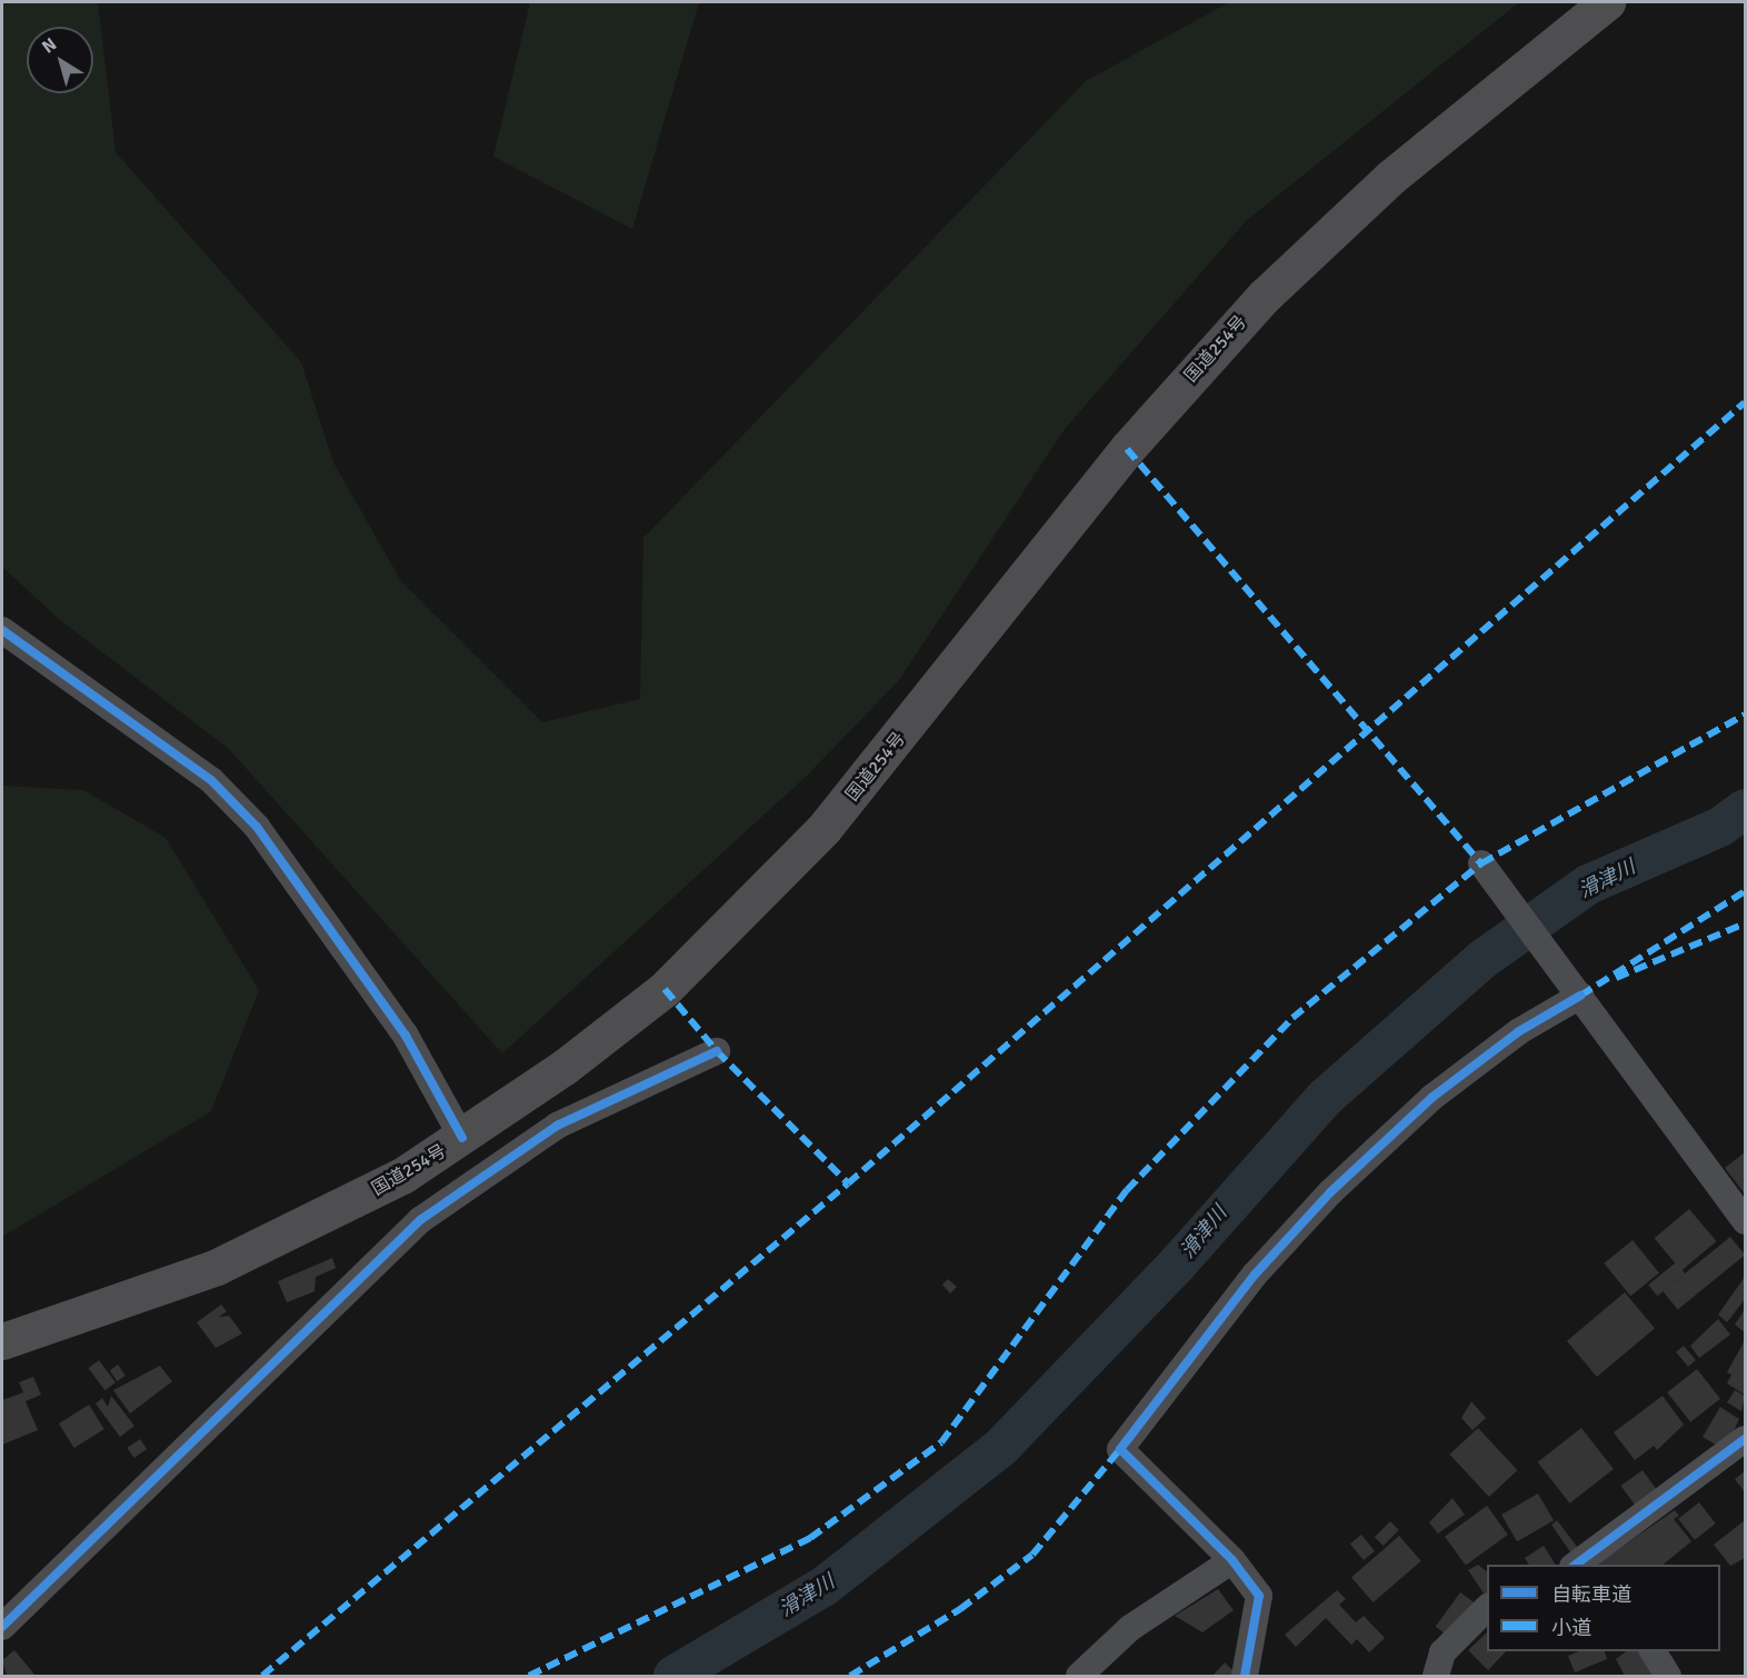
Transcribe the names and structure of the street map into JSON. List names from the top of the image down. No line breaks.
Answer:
{"streets":{"highway":["国道254号"]},"water":["滑津川"],"legend":["自転車道","小道"],"north":"top left"}
